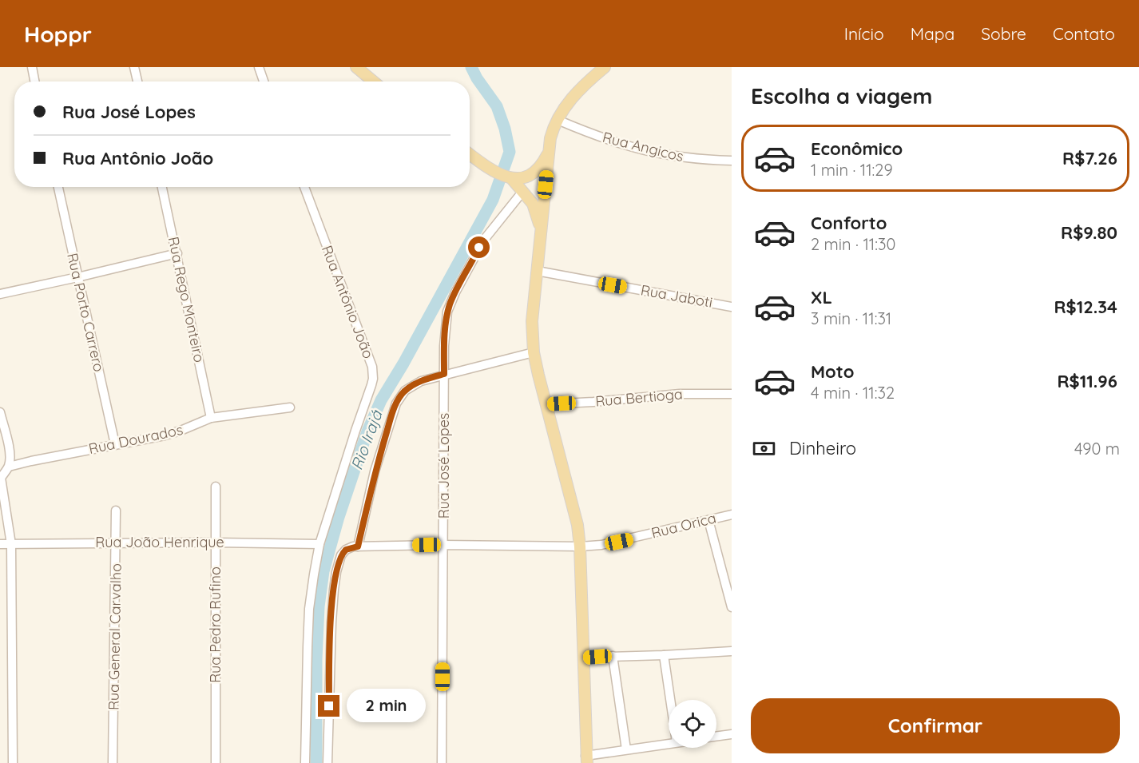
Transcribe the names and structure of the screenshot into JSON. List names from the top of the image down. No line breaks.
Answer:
{"streets":{"street":["Rua Angicos","Rua Jaboti","Rua Rego Monteiro","Rua Antônio João","Rua Porto Carrero","Rua Bertioga","Rua Dourados","Rua José Lopes","Rua Orica","Rua João Henrique","Rua Pedro Rufino","Rua General Carvalho"]},"crossings":[["Rua Rego Monteiro","Rua Dourados"],["Rua Antônio João","Rua João Henrique"],["Rua Porto Carrero","Rua Dourados"],["Rua João Henrique","Rua Pedro Rufino"],["Rua João Henrique","Rua General Carvalho"]],"water":["Rio Irajá"],"page":{"header":"Hoppr","nav":["Início","Mapa","Sobre","Contato"],"heading":"Escolha a viagem","banner":["Rua José Lopes","Rua Antônio João"],"list":[{"name":"Econômico","note":"1 min · 11:29","value":"R$7.26"},{"name":"Conforto","note":"2 min · 11:30","value":"R$9.80"},{"name":"XL","note":"3 min · 11:31","value":"R$12.34"},{"name":"Moto","note":"4 min · 11:32","value":"R$11.96"}],"pay":["Dinheiro","490 m"],"bubble":"2 min","buttons":"Confirmar"}}
